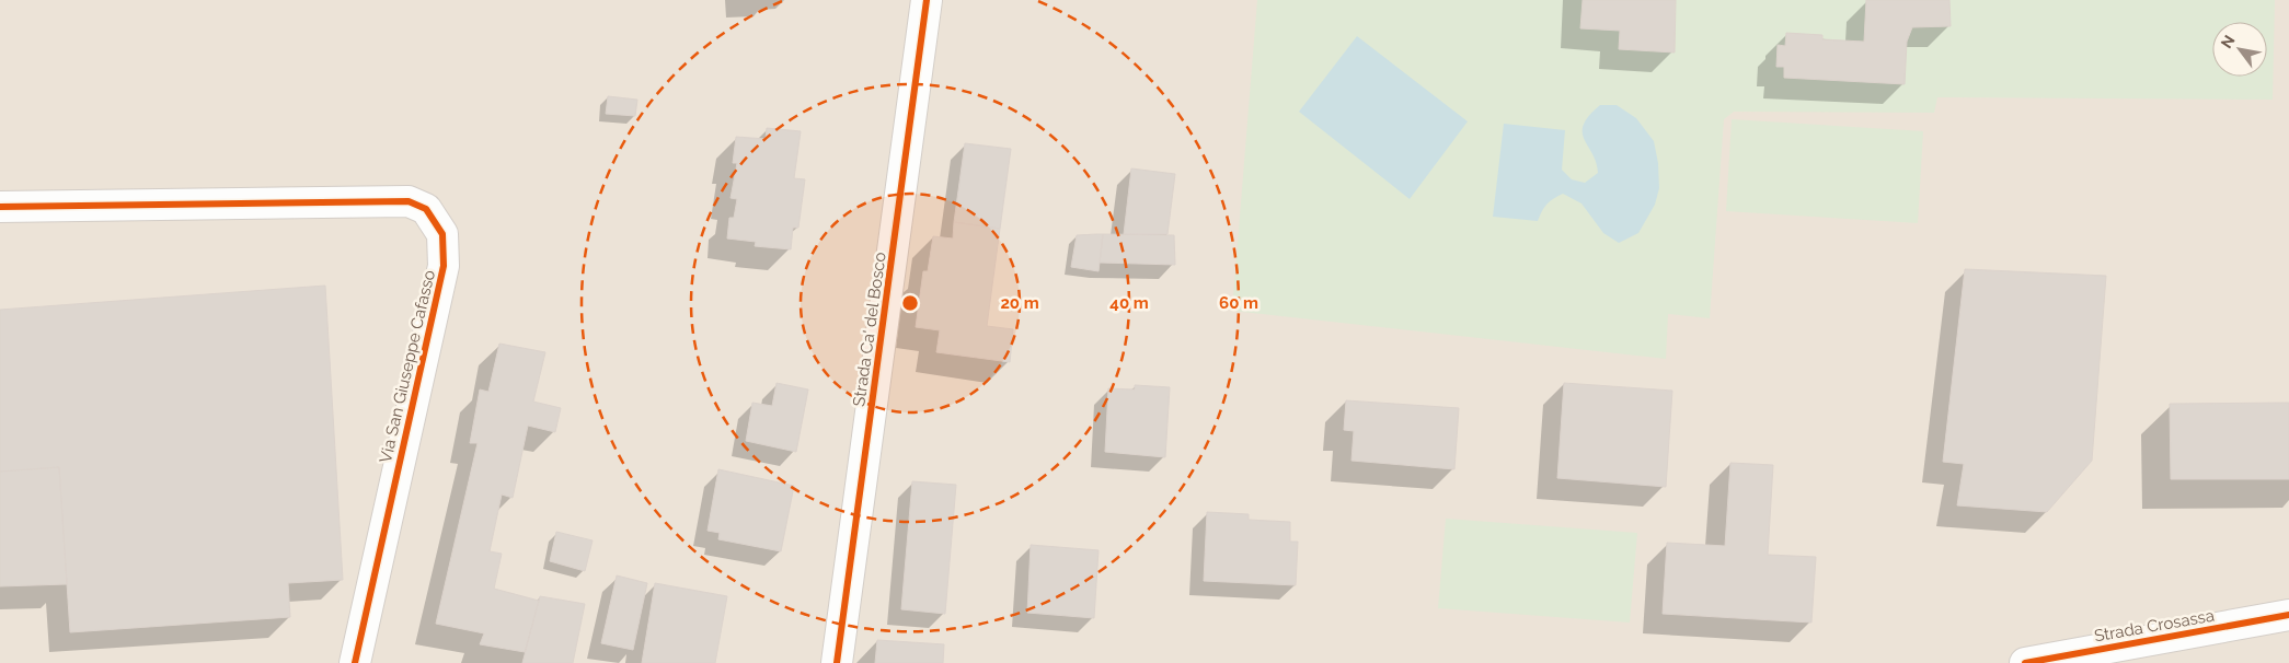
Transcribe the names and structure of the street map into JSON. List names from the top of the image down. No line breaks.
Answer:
{"streets":{"street":["Strada Ca' del Bosco","Via San Giuseppe Cafasso","Strada Crosassa"]},"north":"top left","rings":["20 m","40 m","60 m"]}
